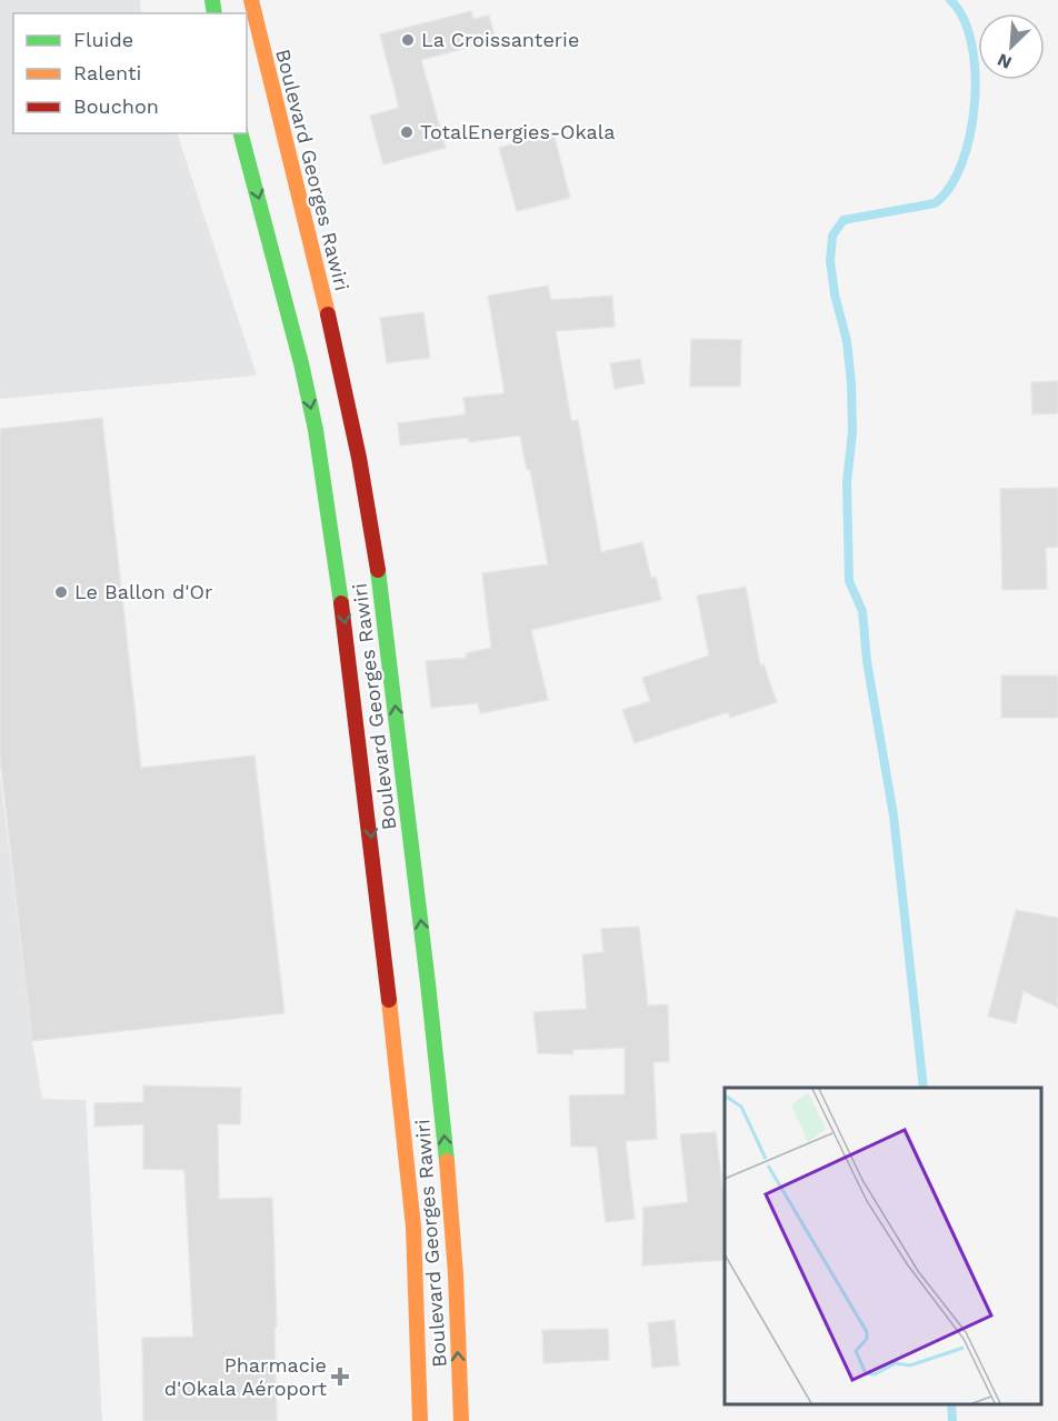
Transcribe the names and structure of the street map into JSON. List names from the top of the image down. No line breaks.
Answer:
{"streets":{"main road":["Boulevard Georges Rawiri"]},"places":{"other":["La Croissanterie","TotalEnergies-Okala","Le Ballon d'Or"],"health":["Pharmacie d'Okala Aéroport"]},"legend":["Fluide","Ralenti","Bouchon"],"north":"bottom left"}
